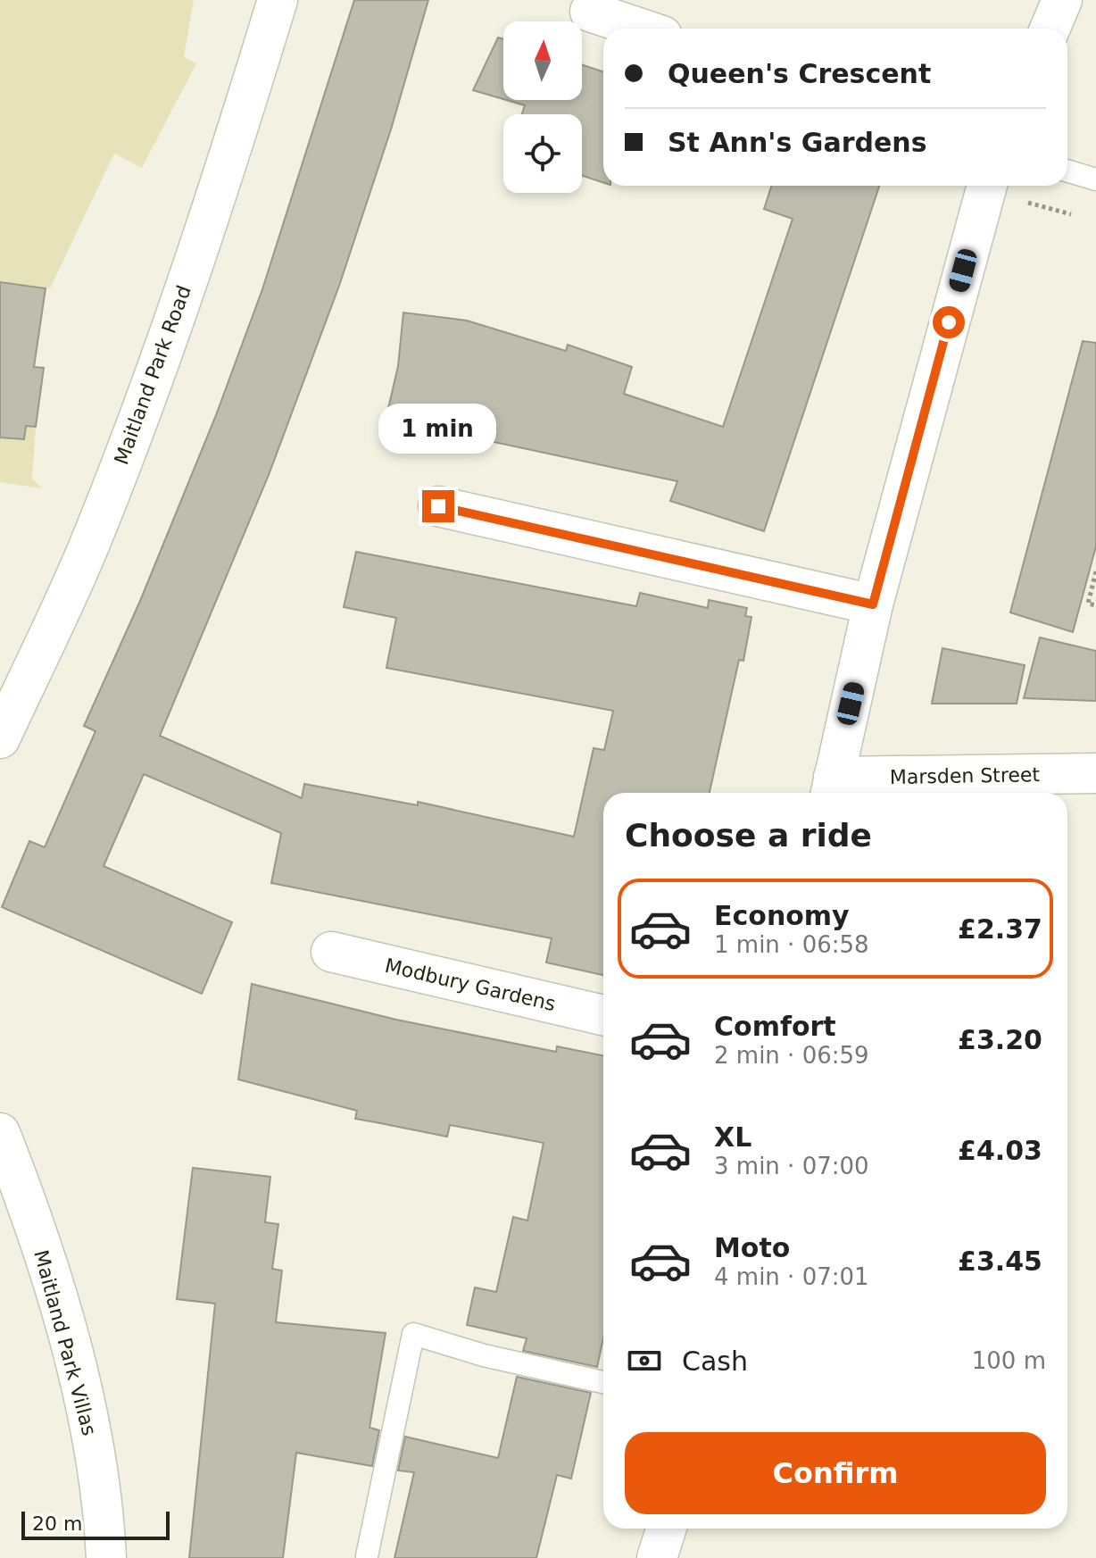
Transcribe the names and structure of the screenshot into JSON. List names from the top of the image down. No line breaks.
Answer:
{"streets":{"street":["Maitland Park Road","Marsden Street","Modbury Gardens","Maitland Park Villas"]},"scale_bar":"20 m","north":"top","page":{"banner":["Queen's Crescent","St Ann's Gardens"],"bubble":"1 min","heading":"Choose a ride","list":[{"name":"Economy","note":"1 min · 06:58","value":"£2.37"},{"name":"Comfort","note":"2 min · 06:59","value":"£3.20"},{"name":"XL","note":"3 min · 07:00","value":"£4.03"},{"name":"Moto","note":"4 min · 07:01","value":"£3.45"}],"pay":["Cash","100 m"],"buttons":"Confirm","scale":"20 m"}}
